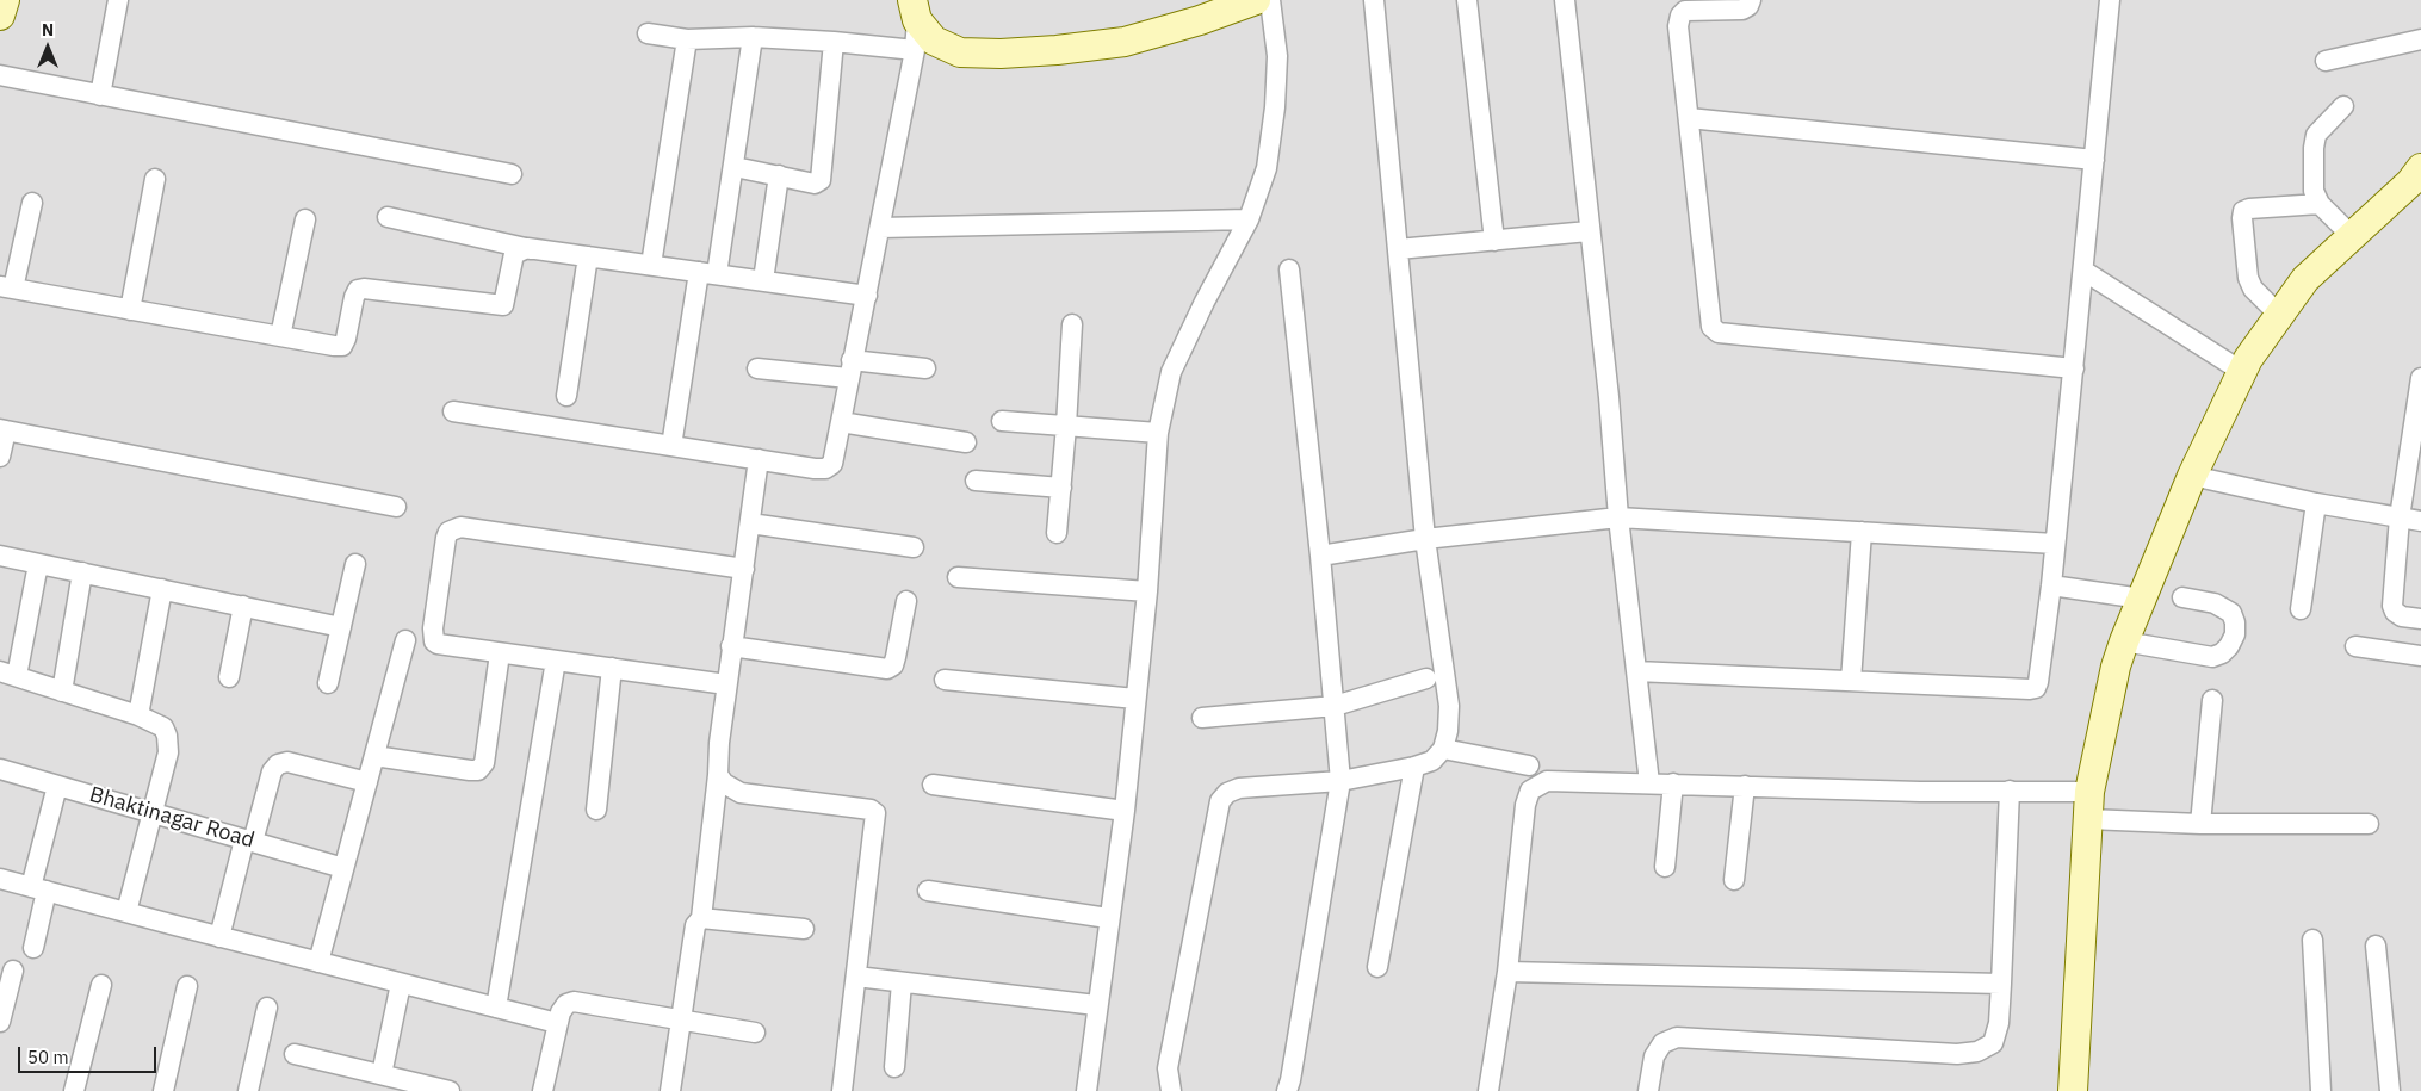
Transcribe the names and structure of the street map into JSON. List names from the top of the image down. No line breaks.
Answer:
{"streets":{"street":["Bhaktinagar Road"]},"scale_bar":"50 m","north":"top"}
